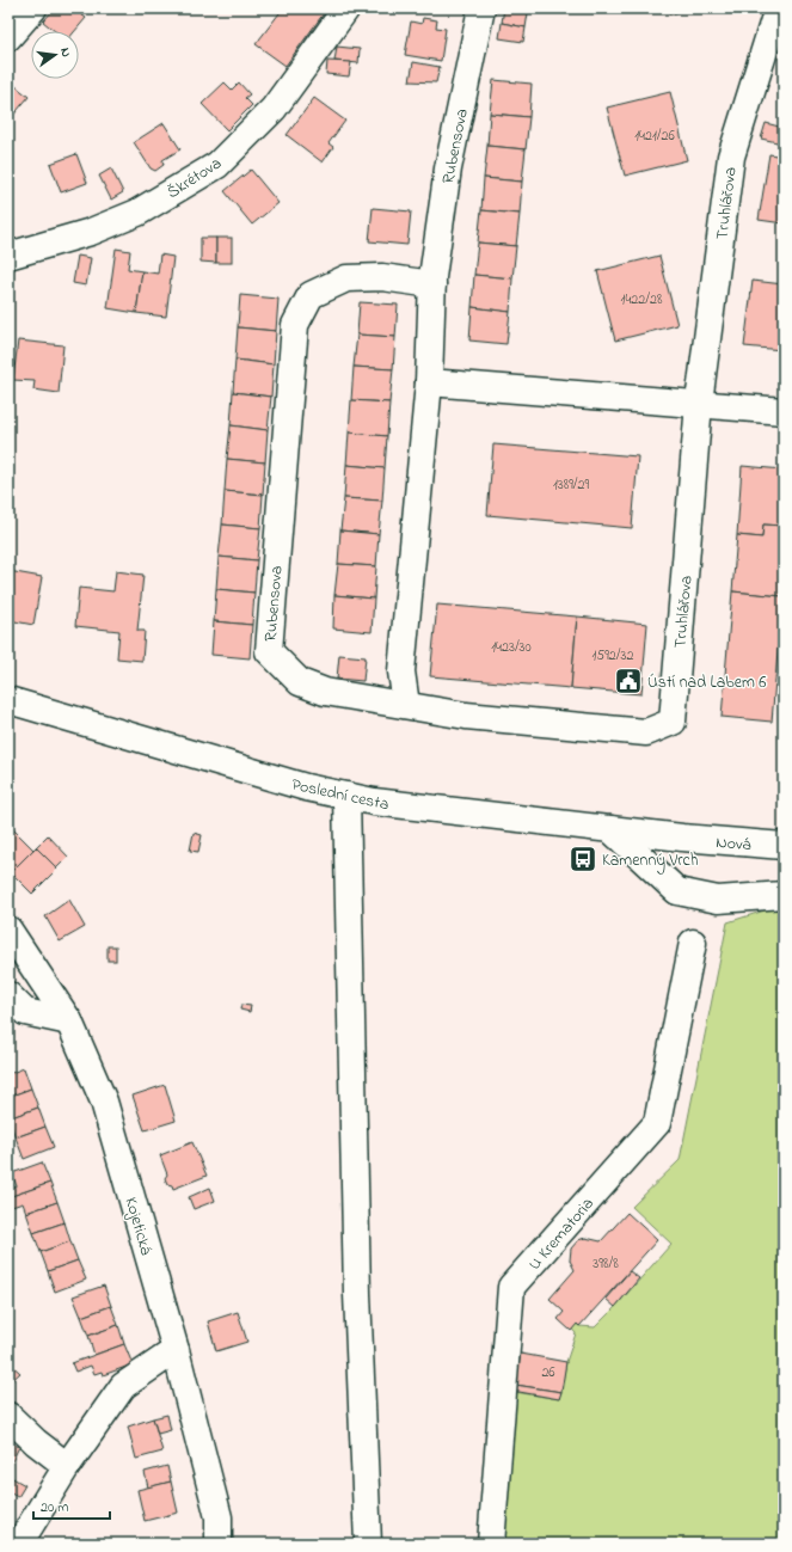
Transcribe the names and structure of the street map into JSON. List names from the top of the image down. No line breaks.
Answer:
{"streets":{"street":["Rubensova","Škrétova","Truhlářova","Poslední cesta","Nová","Kojetická","U Krematoria"]},"crossings":[["Rubensova","Truhlářova"],["Poslední cesta","Nová"]],"places":{"public building":["Ústí nad Labem 6"],"bus stop":["Kamenný Vrch"]},"house_numbers":["1421/26","1422/28","1389/29","1423/30","1592/32","398/8","26"],"scale_bar":"20 m","north":"right"}
